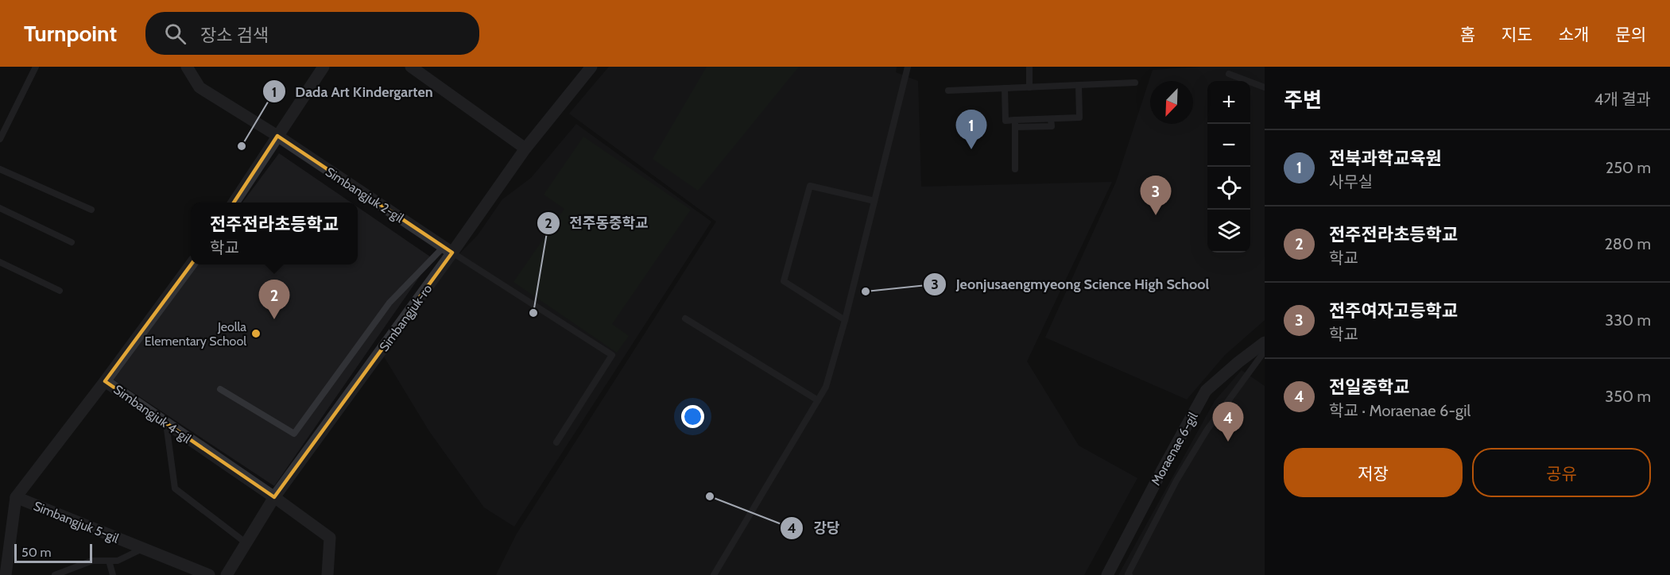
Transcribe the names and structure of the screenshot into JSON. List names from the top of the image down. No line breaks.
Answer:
{"streets":{"street":["Simbangjuk 2-gil","Simbangjuk-ro","Simbangjuk 4-gil","Moraenae 6-gil","Simbangjuk 5-gil"]},"crossings":[["Simbangjuk 2-gil","Simbangjuk-ro"],["Simbangjuk-ro","Simbangjuk 4-gil"],["Simbangjuk 4-gil","Simbangjuk 5-gil"]],"places":["Dada Art Kindergarten","Jeonjusaengmyeong Science High School","전주동중학교","Jeolla Elementary School","강당"],"scale_bar":"50 m","north":"bottom left","page":{"header":"Turnpoint","search":"장소 검색","nav":["홈","지도","소개","문의"],"heading":["주변","4개 결과"],"map_buttons":["+","−"],"pins":["1","3","2","4"],"list":[{"mark":"1","name":"전북과학교육원","note":"사무실","value":"250 m"},{"mark":"2","name":"전주전라초등학교","note":"학교","value":"280 m"},{"mark":"3","name":"전주여자고등학교","note":"학교","value":"330 m"},{"mark":"4","name":"전일중학교","note":"학교 · Moraenae 6-gil","value":"350 m"}],"popup":["전주전라초등학교","학교"],"buttons":["저장","공유"],"scale":"50 m"}}
